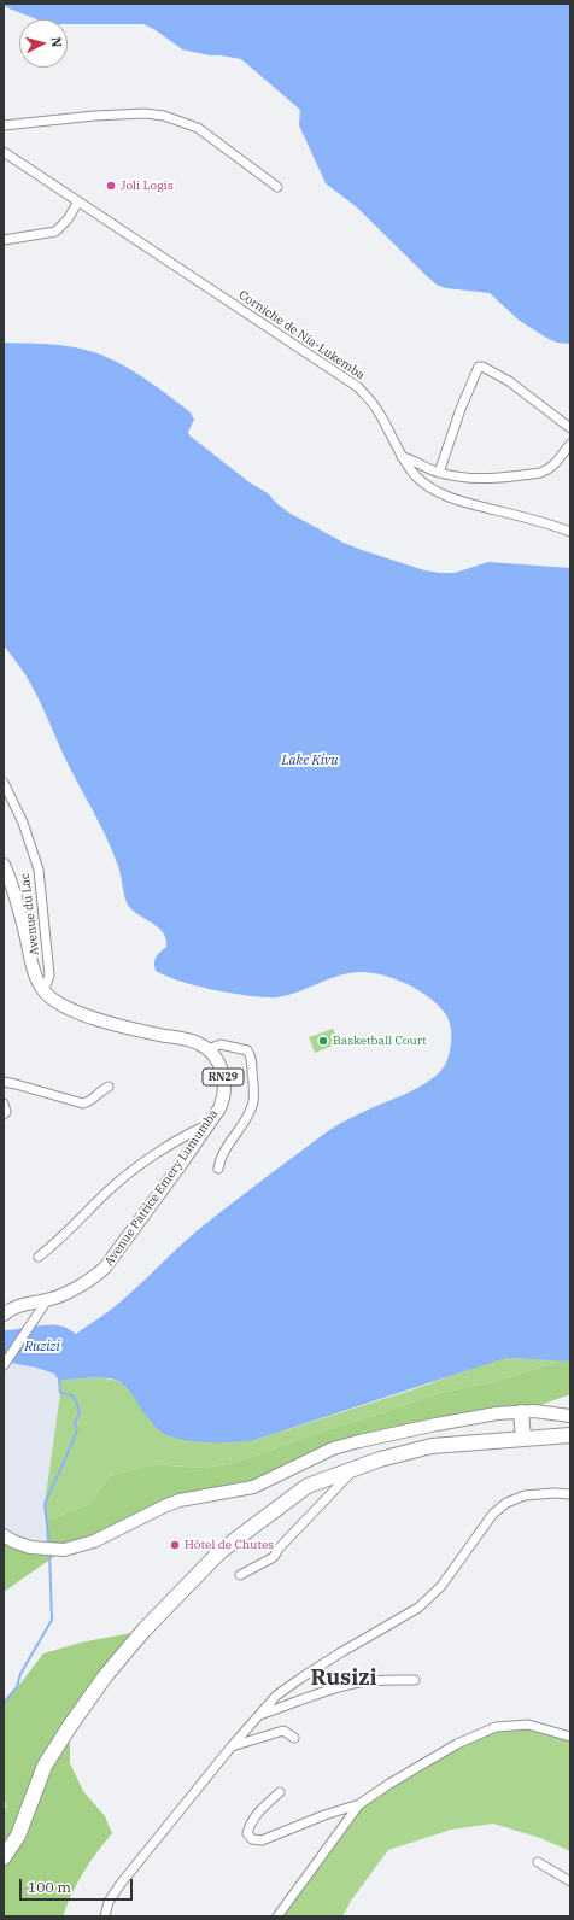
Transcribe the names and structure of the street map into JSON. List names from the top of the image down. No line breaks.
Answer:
{"streets":{"main road":["RN29","Avenue Patrice Emery Lumumba"],"street":["Corniche de Nia-Lukemba","Avenue du Lac"]},"districts":["Rusizi"],"water":["Lake Kivu","Ruzizi"],"places":["Joli Logis","Basketball Court","Hôtel de Chutes"],"scale_bar":"100 m","north":"right"}
